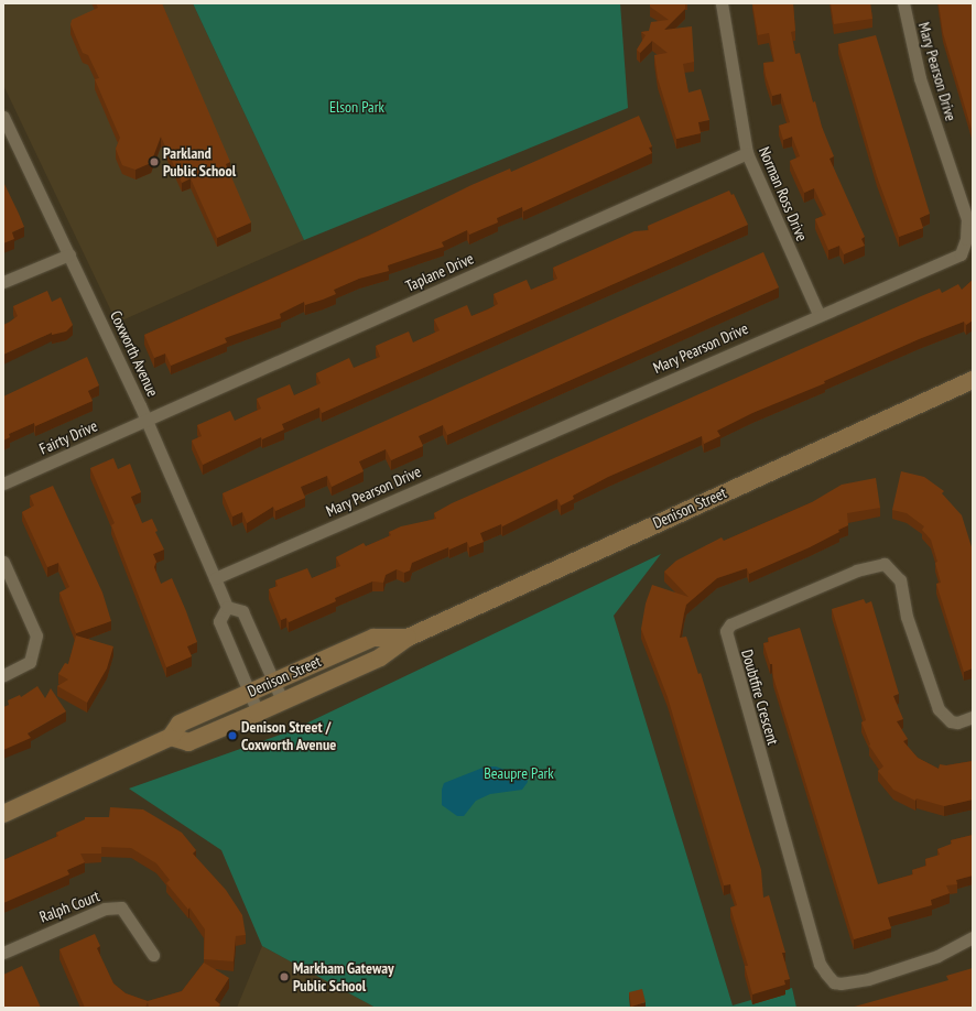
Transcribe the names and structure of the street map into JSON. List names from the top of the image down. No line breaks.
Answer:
{"streets":{"street":["Mary Pearson Drive","Norman Ross Drive","Taplane Drive","Coxworth Avenue","Fairty Drive","Denison Street","Doubtfire Crescent","Ralph Court"]},"crossings":[["Mary Pearson Drive","Norman Ross Drive"],["Mary Pearson Drive","Coxworth Avenue"],["Norman Ross Drive","Taplane Drive"],["Taplane Drive","Coxworth Avenue"],["Taplane Drive","Fairty Drive"],["Coxworth Avenue","Fairty Drive"]],"parks":["Elson Park","Beaupre Park"],"places":["Parkland Public School","Denison Street / Coxworth Avenue","Markham Gateway Public School"]}
